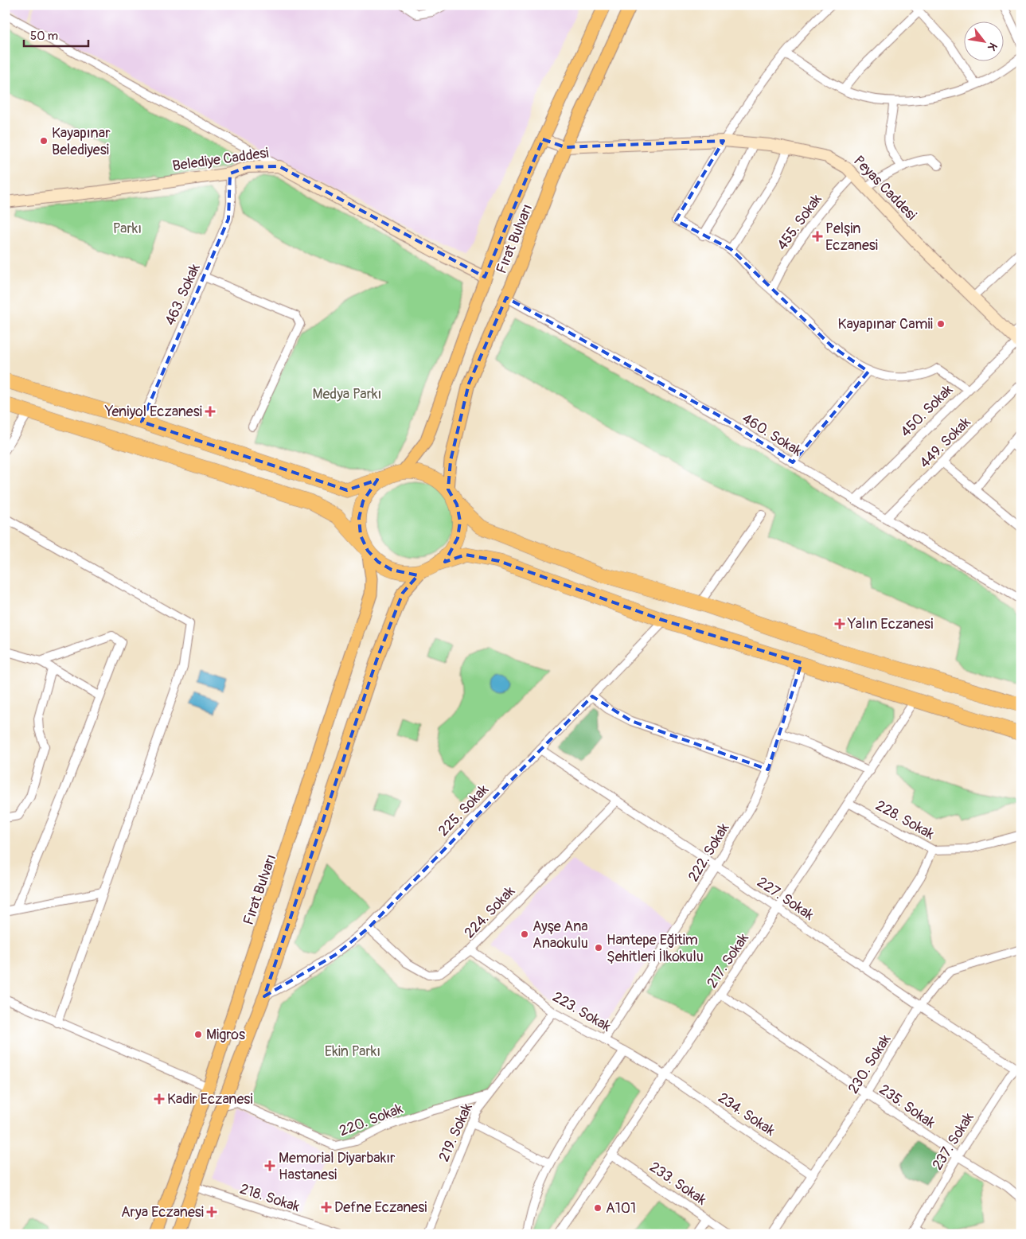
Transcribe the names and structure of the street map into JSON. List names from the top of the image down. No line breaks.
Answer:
{"streets":{"main road":["Fırat Bulvarı"],"street":["Belediye Caddesi","Peyas Caddesi","455. Sokak","463. Sokak","450. Sokak","460. Sokak","449. Sokak","225. Sokak","228. Sokak","222. Sokak","227. Sokak","224. Sokak","217. Sokak","223. Sokak","230. Sokak","235. Sokak","234. Sokak","220. Sokak","219. Sokak","237. Sokak","233. Sokak","218. Sokak"]},"crossings":[["Belediye Caddesi","Fırat Bulvarı"],["Belediye Caddesi","463. Sokak"],["Peyas Caddesi","455. Sokak"],["Peyas Caddesi","Fırat Bulvarı"],["Peyas Caddesi","450. Sokak"],["Fırat Bulvarı","460. Sokak"],["450. Sokak","460. Sokak"],["460. Sokak","449. Sokak"],["225. Sokak","227. Sokak"],["225. Sokak","224. Sokak"],["228. Sokak","217. Sokak"],["222. Sokak","227. Sokak"],["222. Sokak","223. Sokak"],["227. Sokak","224. Sokak"],["227. Sokak","217. Sokak"],["227. Sokak","230. Sokak"],["227. Sokak","237. Sokak"],["224. Sokak","223. Sokak"],["217. Sokak","223. Sokak"],["217. Sokak","235. Sokak"],["217. Sokak","234. Sokak"],["217. Sokak","233. Sokak"],["223. Sokak","234. Sokak"],["223. Sokak","219. Sokak"],["230. Sokak","235. Sokak"],["230. Sokak","234. Sokak"],["235. Sokak","237. Sokak"],["220. Sokak","219. Sokak"]],"parks":["Parkı","Medya Parkı","Ekin Parkı"],"places":{"other":["Kayapınar Belediyesi","Kayapınar Camii","Ayşe Ana Anaokulu","Hantepe Eğitim Şehitleri İlkokulu","Migros","A101"],"health":["Pelşin Eczanesi","Yeniyol Eczanesi","Yalın Eczanesi","Kadir Eczanesi","Memorial Diyarbakır Hastanesi","Defne Eczanesi","Arya Eczanesi"]},"scale_bar":"50 m","north":"bottom right"}
